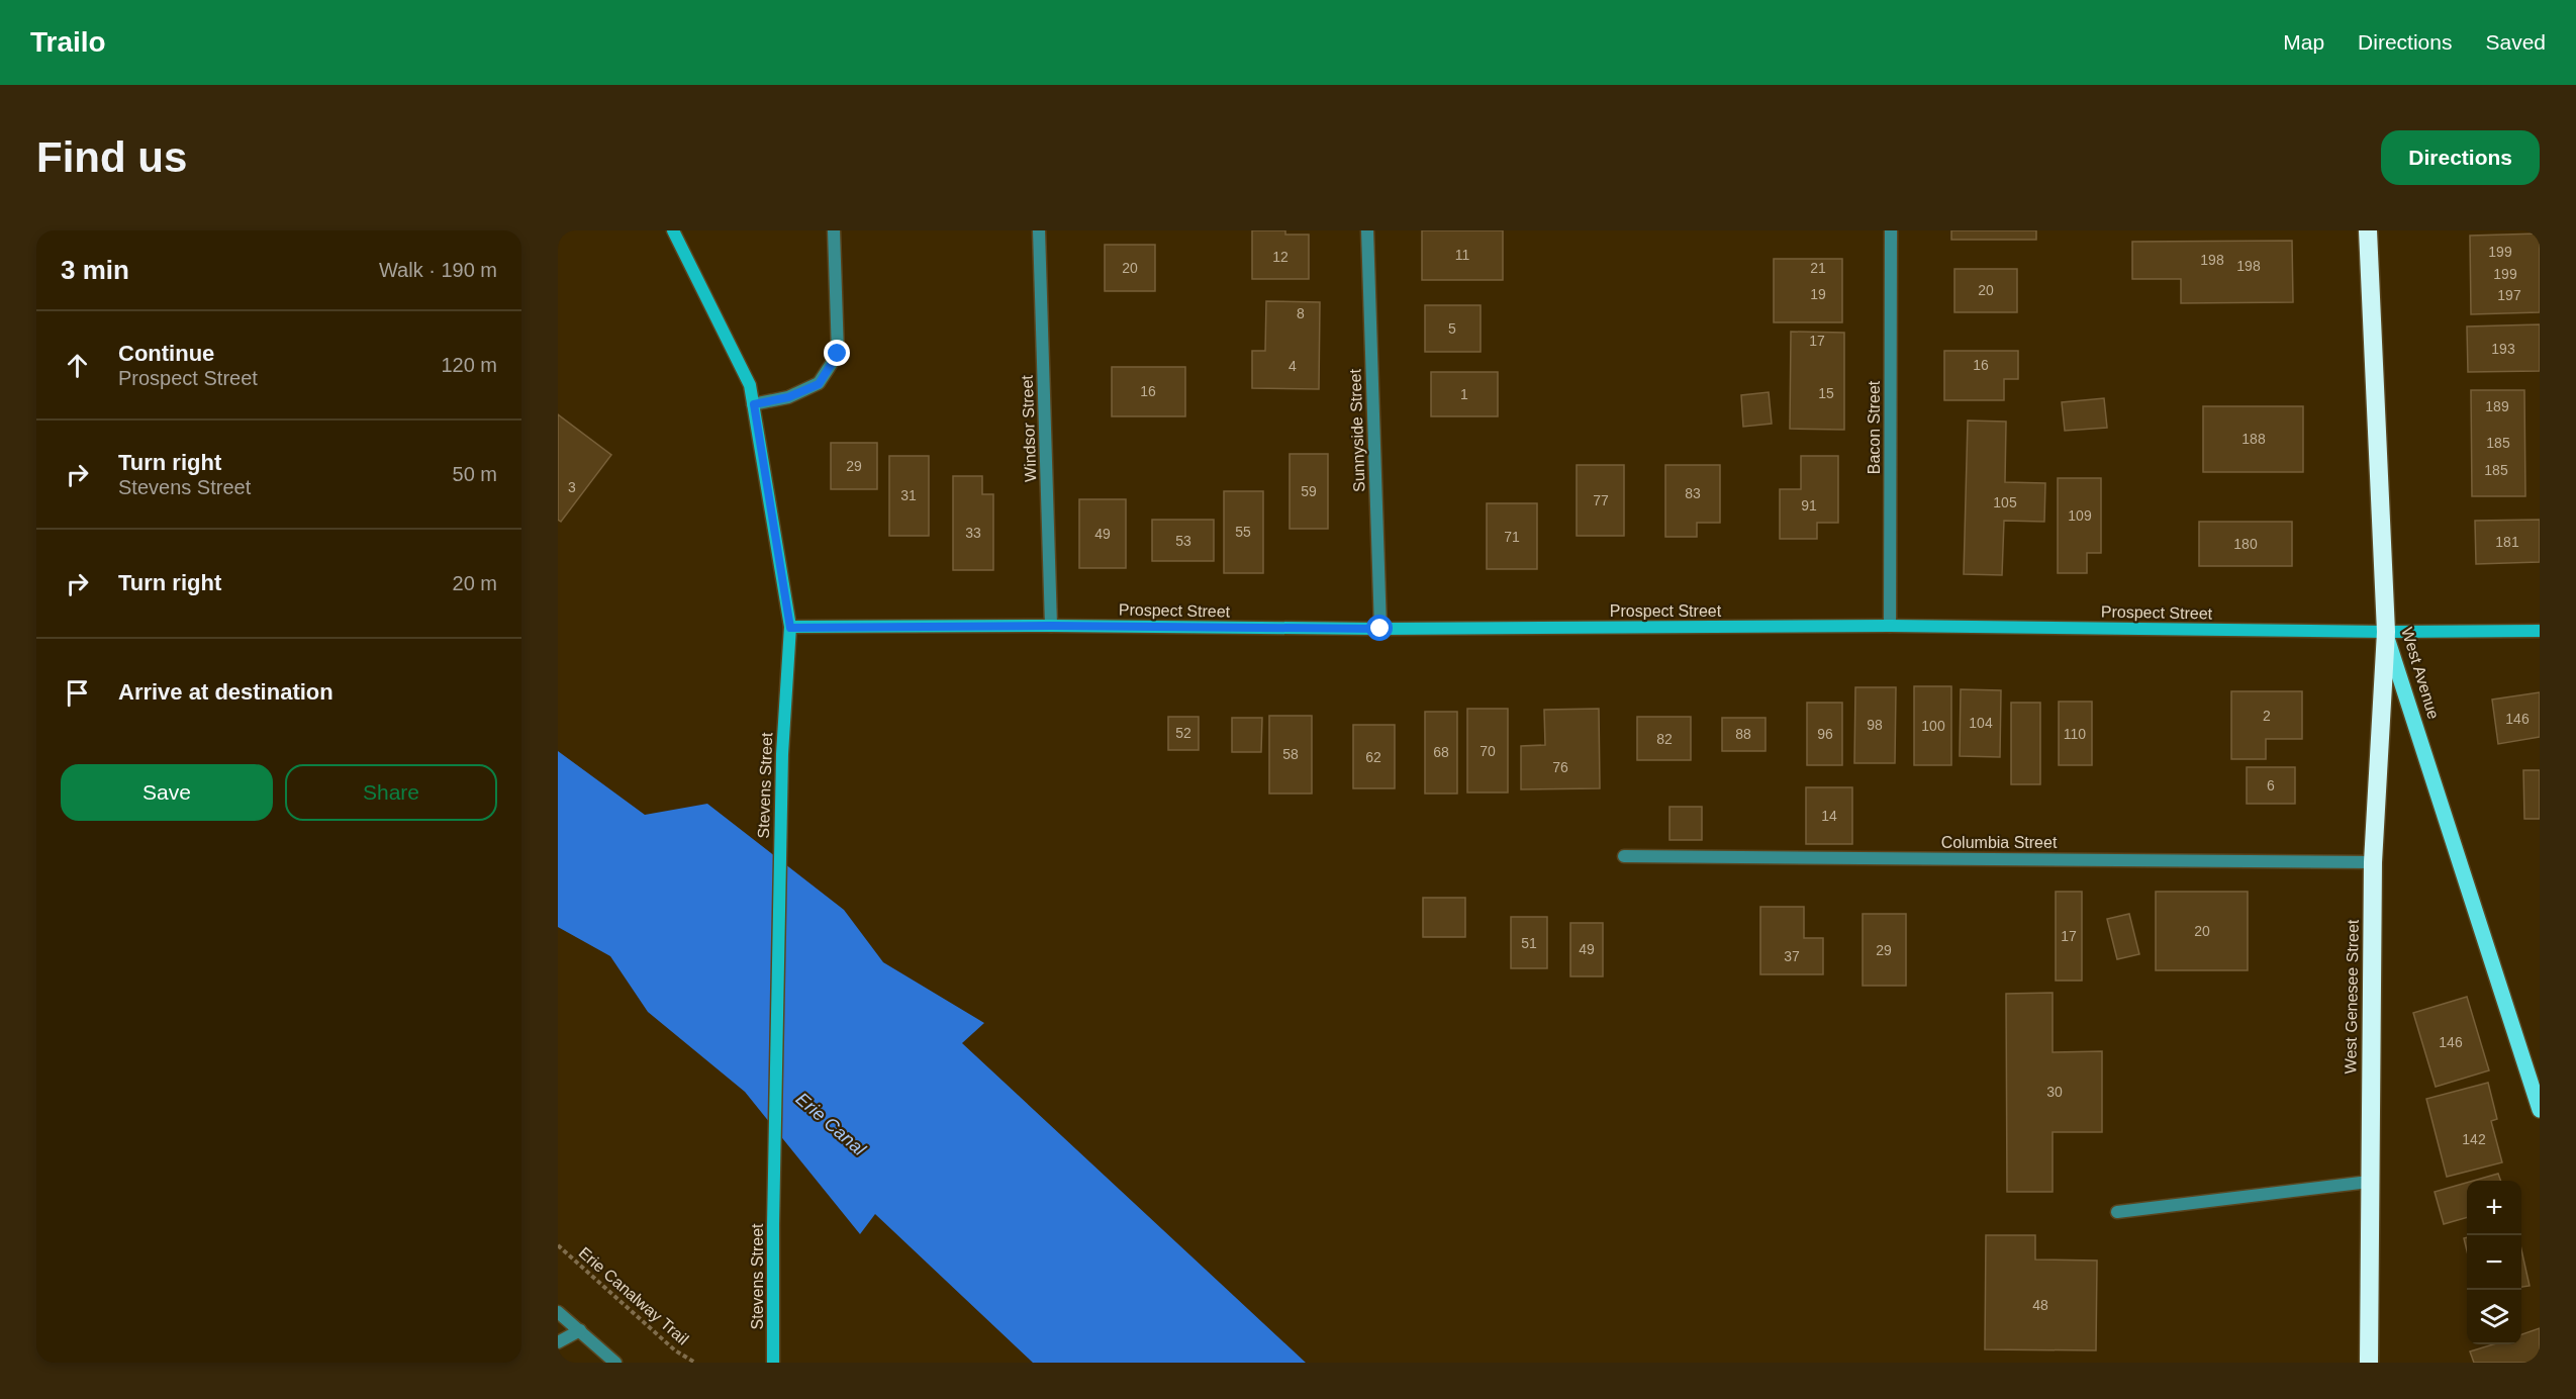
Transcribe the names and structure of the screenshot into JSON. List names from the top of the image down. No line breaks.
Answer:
{"streets":{"highway":["West Avenue","West Genesee Street"],"street":["Bacon Street","Windsor Street","Sunnyside Street","Prospect Street","Stevens Street","Columbia Street"],"path":["Erie Canalway Trail"]},"crossings":[["Bacon Street","Prospect Street"],["Windsor Street","Prospect Street"],["Sunnyside Street","Prospect Street"],["Prospect Street","West Avenue"],["Prospect Street","Stevens Street"],["Prospect Street","West Genesee Street"],["West Avenue","West Genesee Street"],["Columbia Street","West Genesee Street"]],"water":["Erie Canal"],"house_numbers":["199","11","12","198","198","20","21","199","20","19","197","8","5","17","193","16","4","16","15","1","189","188","185","29","185","3","59","83","31","77","105","91","109","55","33","49","71","53","181","180","2","146","104","98","100","52","88","96","110","82","70","68","58","62","76","6","14","20","17","51","49","29","37","146","30","142","48"],"page":{"header":"Trailo","nav":["Map","Directions","Saved"],"buttons":["Directions",["Save","Share"]],"title":"Find us","heading":["3 min","Walk · 190 m"],"list":[["Continue","Prospect Street","120 m"],["Turn right","Stevens Street","50 m"],["Turn right","20 m"],"Arrive at destination"],"map_buttons":["+","−"]}}
